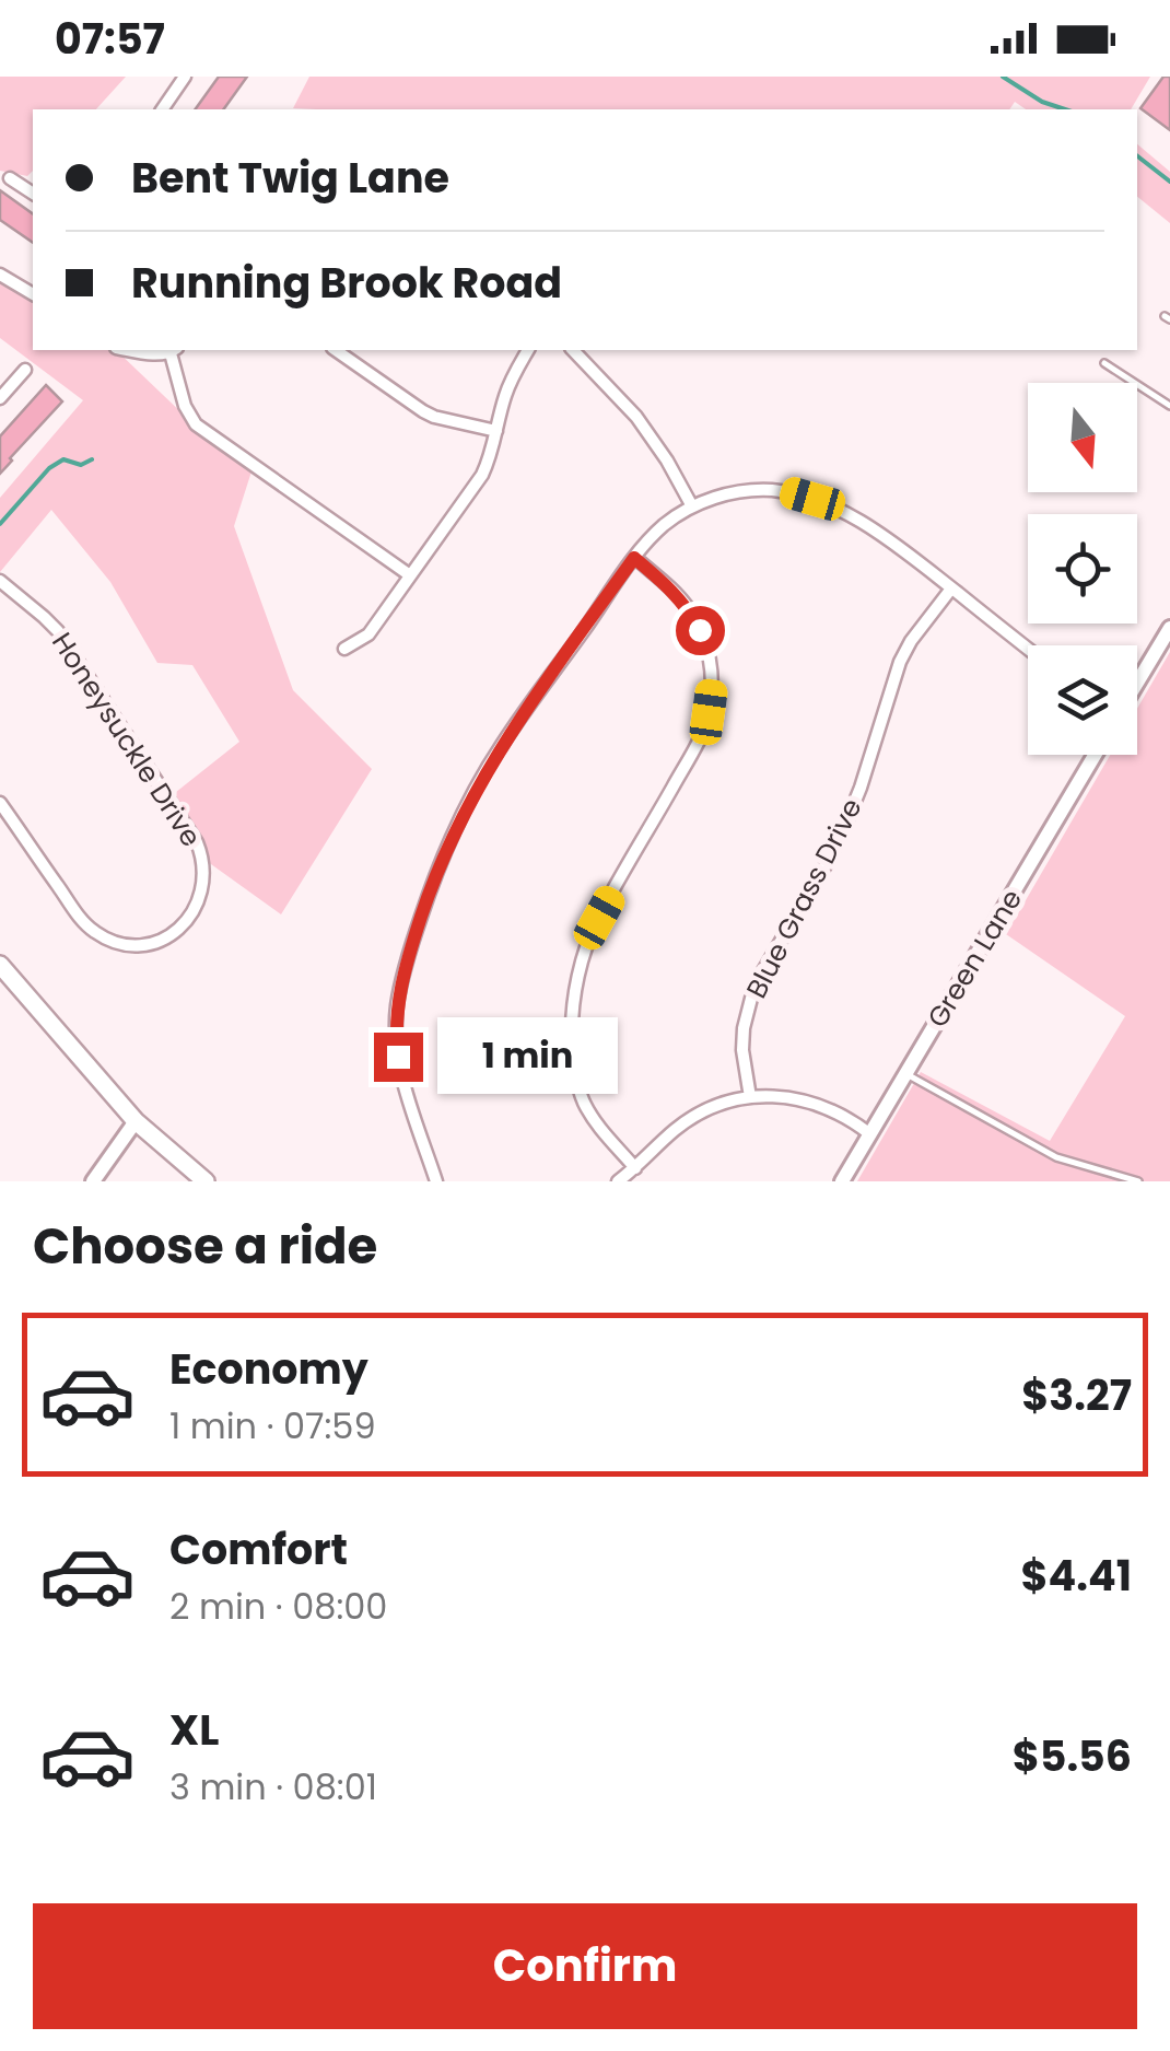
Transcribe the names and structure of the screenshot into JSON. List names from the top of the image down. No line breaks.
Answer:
{"streets":{"street":["Honeysuckle Drive","Blue Grass Drive","Green Lane"]},"north":"bottom","page":{"status":"07:57","banner":["Bent Twig Lane","Running Brook Road"],"bubble":"1 min","heading":"Choose a ride","list":[{"name":"Economy","note":"1 min · 07:59","value":"$3.27"},{"name":"Comfort","note":"2 min · 08:00","value":"$4.41"},{"name":"XL","note":"3 min · 08:01","value":"$5.56"}],"buttons":"Confirm"}}
